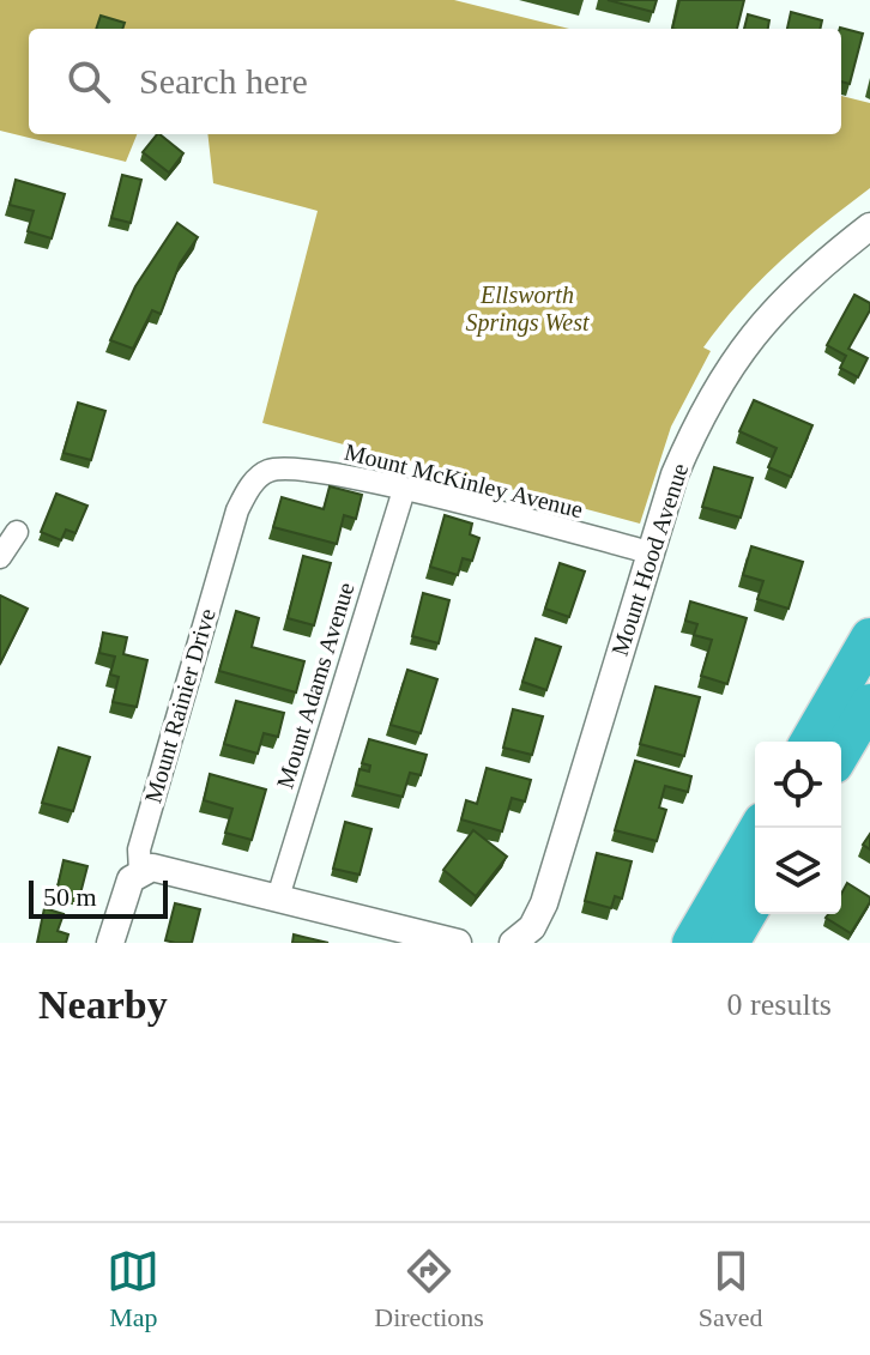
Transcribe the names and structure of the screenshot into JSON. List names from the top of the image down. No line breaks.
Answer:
{"streets":{"street":["Mount McKinley Avenue","Mount Hood Avenue","Mount Adams Avenue","Mount Rainier Drive"]},"crossings":[["Mount McKinley Avenue","Mount Hood Avenue"],["Mount McKinley Avenue","Mount Adams Avenue"],["Mount McKinley Avenue","Mount Rainier Drive"]],"parks":["Ellsworth Springs West"],"scale_bar":"50 m","page":{"search":"Search here","scale":"50 m","heading":["Nearby","0 results"],"nav":["Map","Directions","Saved"]}}
